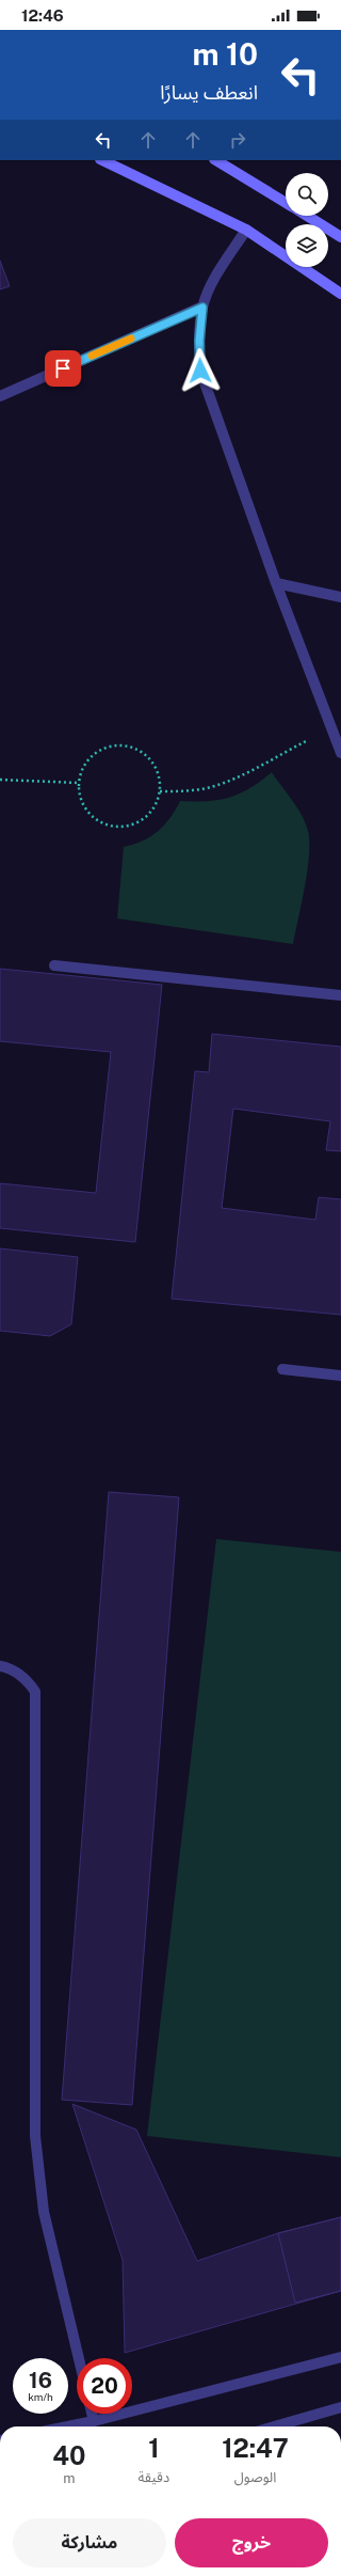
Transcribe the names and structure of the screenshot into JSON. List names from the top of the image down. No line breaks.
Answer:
{"page":{"status":"12:46","turn":["10 m","انعطف يسارًا"],"speed":"16 km/h","limit":"20","eta":["12:47","الوصول","1","دقيقة","40","m"],"buttons":["خروج","مشاركة"]}}
